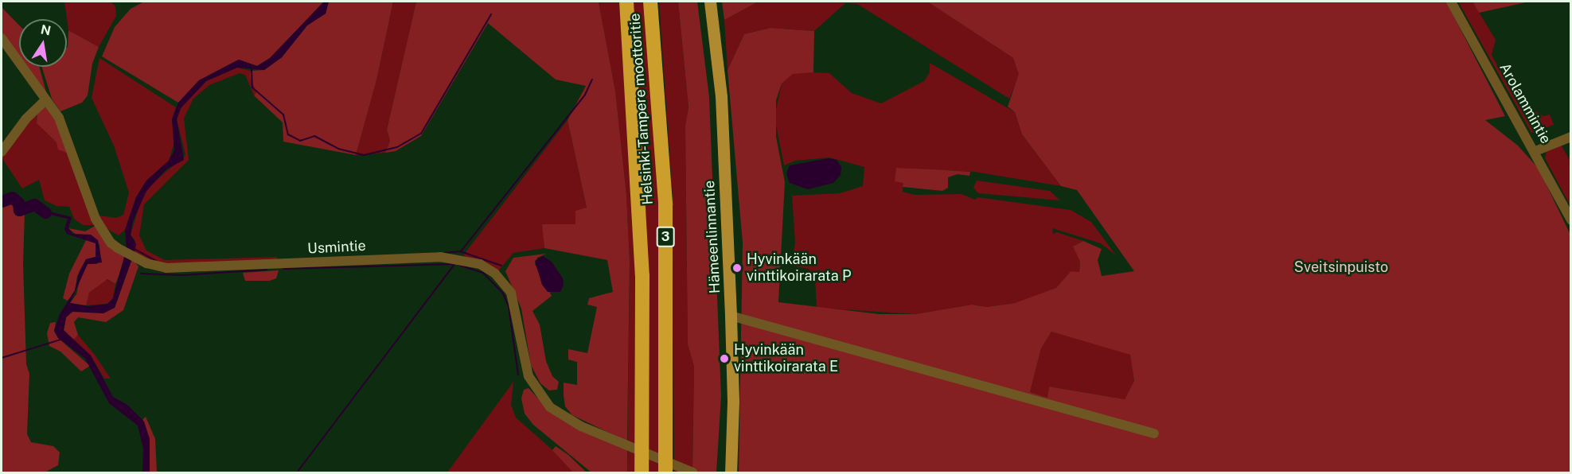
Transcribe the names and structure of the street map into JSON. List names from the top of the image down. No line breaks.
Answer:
{"streets":{"highway":["Helsinki-Tampere moottoritie","3"],"main road":["Hämeenlinnantie"],"street":["Arolammintie","Usmintie"]},"parks":["Sveitsinpuisto"],"places":["Hyvinkään vinttikoirarata P","Hyvinkään vinttikoirarata E"],"north":"top"}
